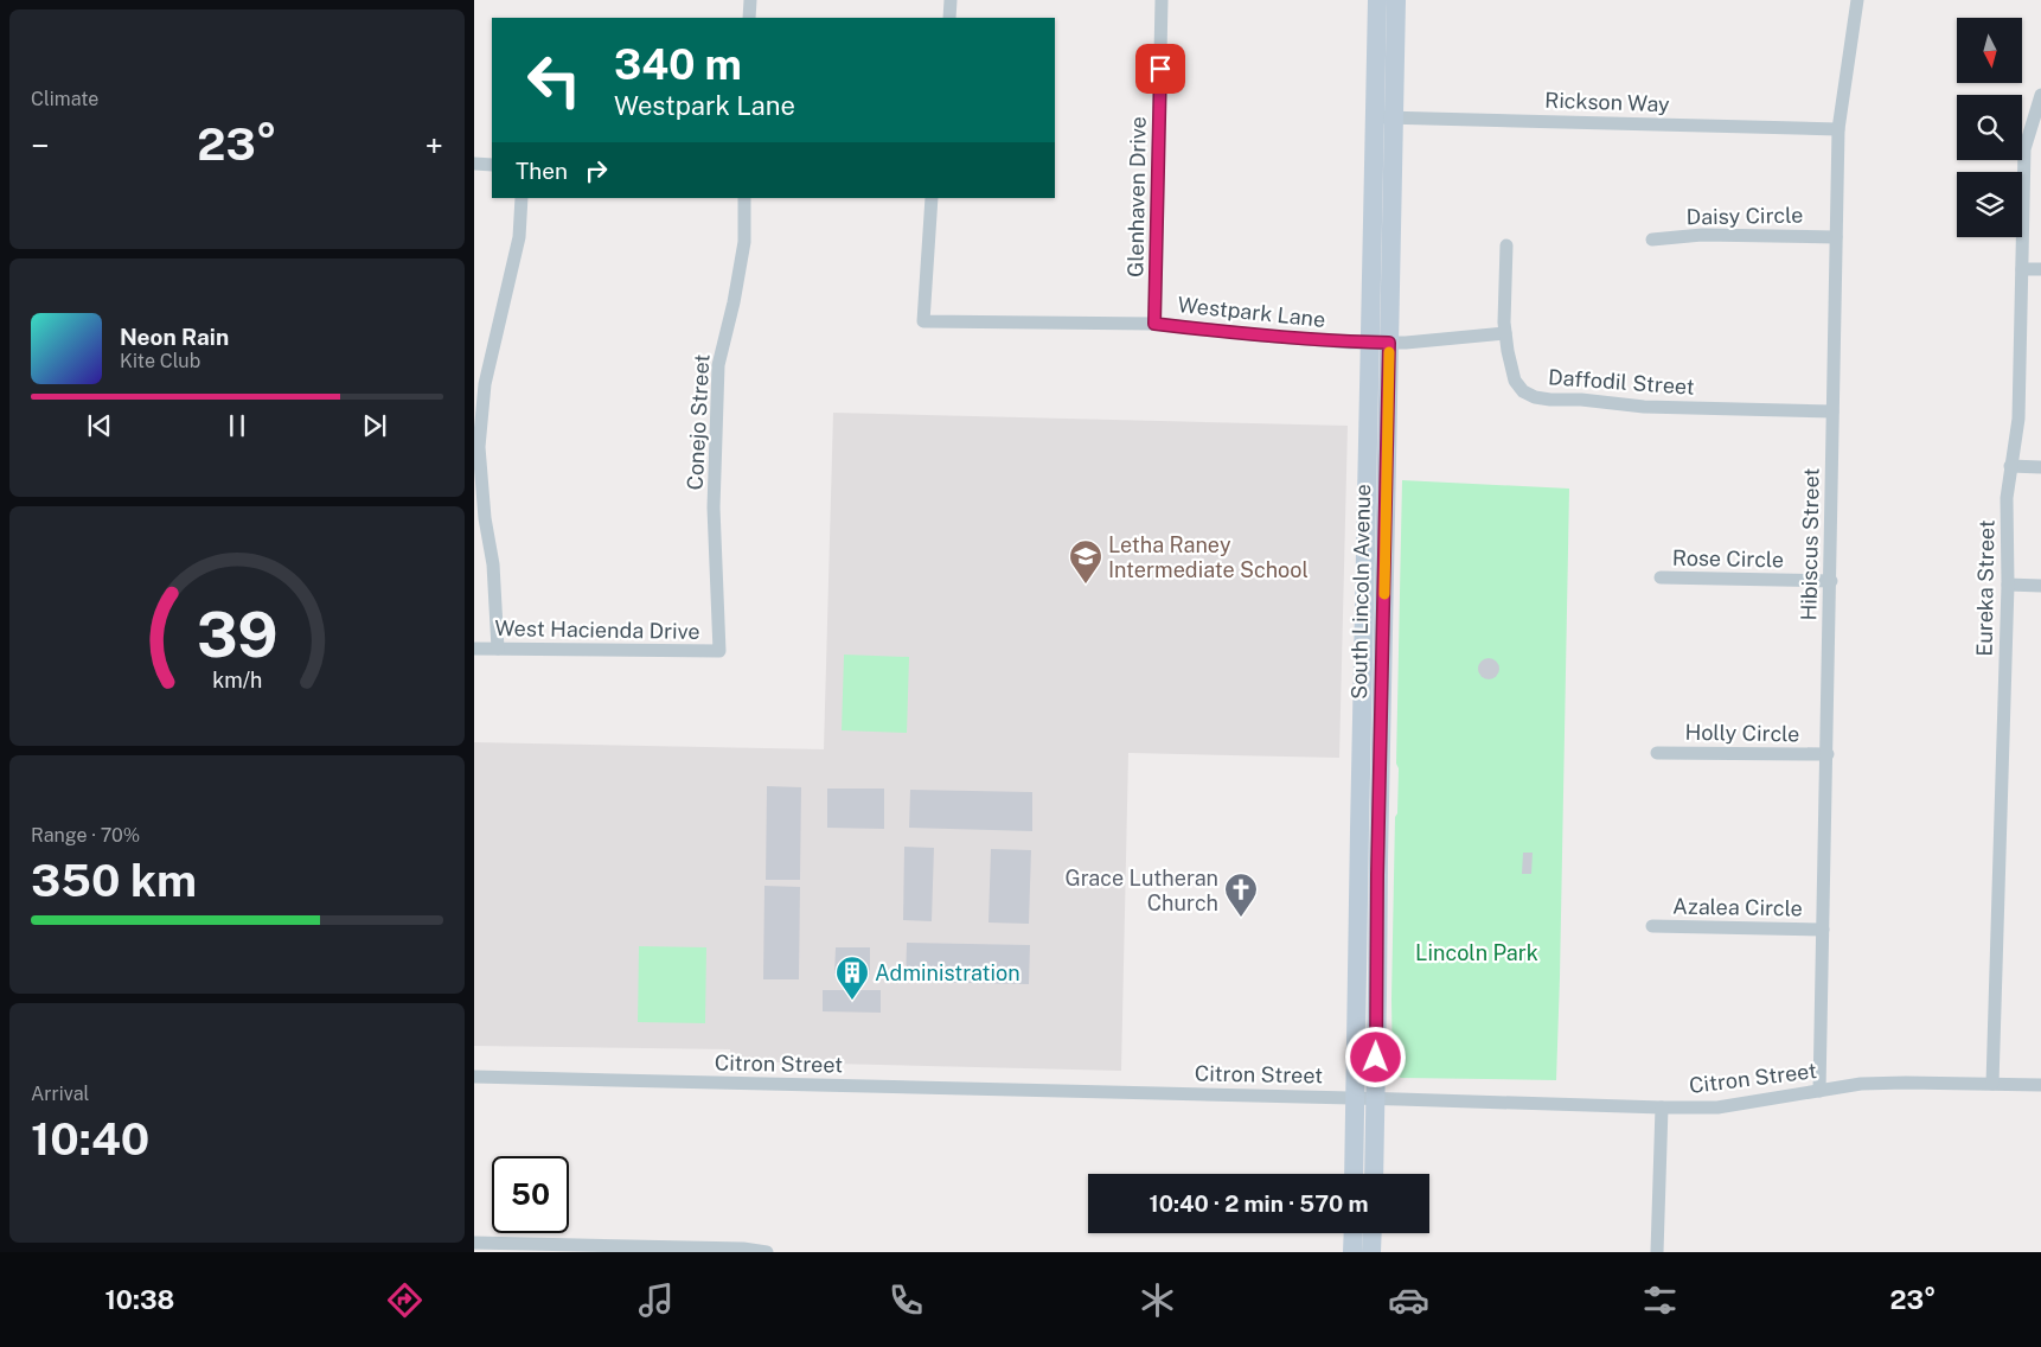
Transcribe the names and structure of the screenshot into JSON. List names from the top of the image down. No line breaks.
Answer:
{"streets":{"main road":["South Lincoln Avenue"],"street":["Rickson Way","Glenhaven Drive","Daisy Circle","Westpark Lane","Daffodil Street","Conejo Street","Hibiscus Street","Rose Circle","Eureka Street","West Hacienda Drive","Holly Circle","Azalea Circle","Citron Street"]},"crossings":[["Rickson Way","Hibiscus Street"],["Rickson Way","South Lincoln Avenue"],["Glenhaven Drive","Westpark Lane"],["Daisy Circle","Hibiscus Street"],["Westpark Lane","Daffodil Street"],["Westpark Lane","South Lincoln Avenue"],["Daffodil Street","Hibiscus Street"],["Conejo Street","West Hacienda Drive"],["Hibiscus Street","Rose Circle"],["Hibiscus Street","Holly Circle"],["Hibiscus Street","Azalea Circle"],["Hibiscus Street","Citron Street"],["Eureka Street","Citron Street"],["South Lincoln Avenue","Citron Street"]],"parks":["Lincoln Park"],"places":{"school or university":["Letha Raney Intermediate School"],"church":["Grace Lutheran Church"],"building":["Administration"]},"north":"bottom","page":{"tile":["Climate",["Range · 70%","350 km"],["Arrival","10:40"]],"turn":["340 m","Westpark Lane"],"heat":["−","23°","+"],"then":"Then","song":["Neon Rain","Kite Club"],"limit":"50","trip":"10:40 · 2 min · 570 m","tabs":["10:38","23°"],"gauge":["39","km/h"]}}
